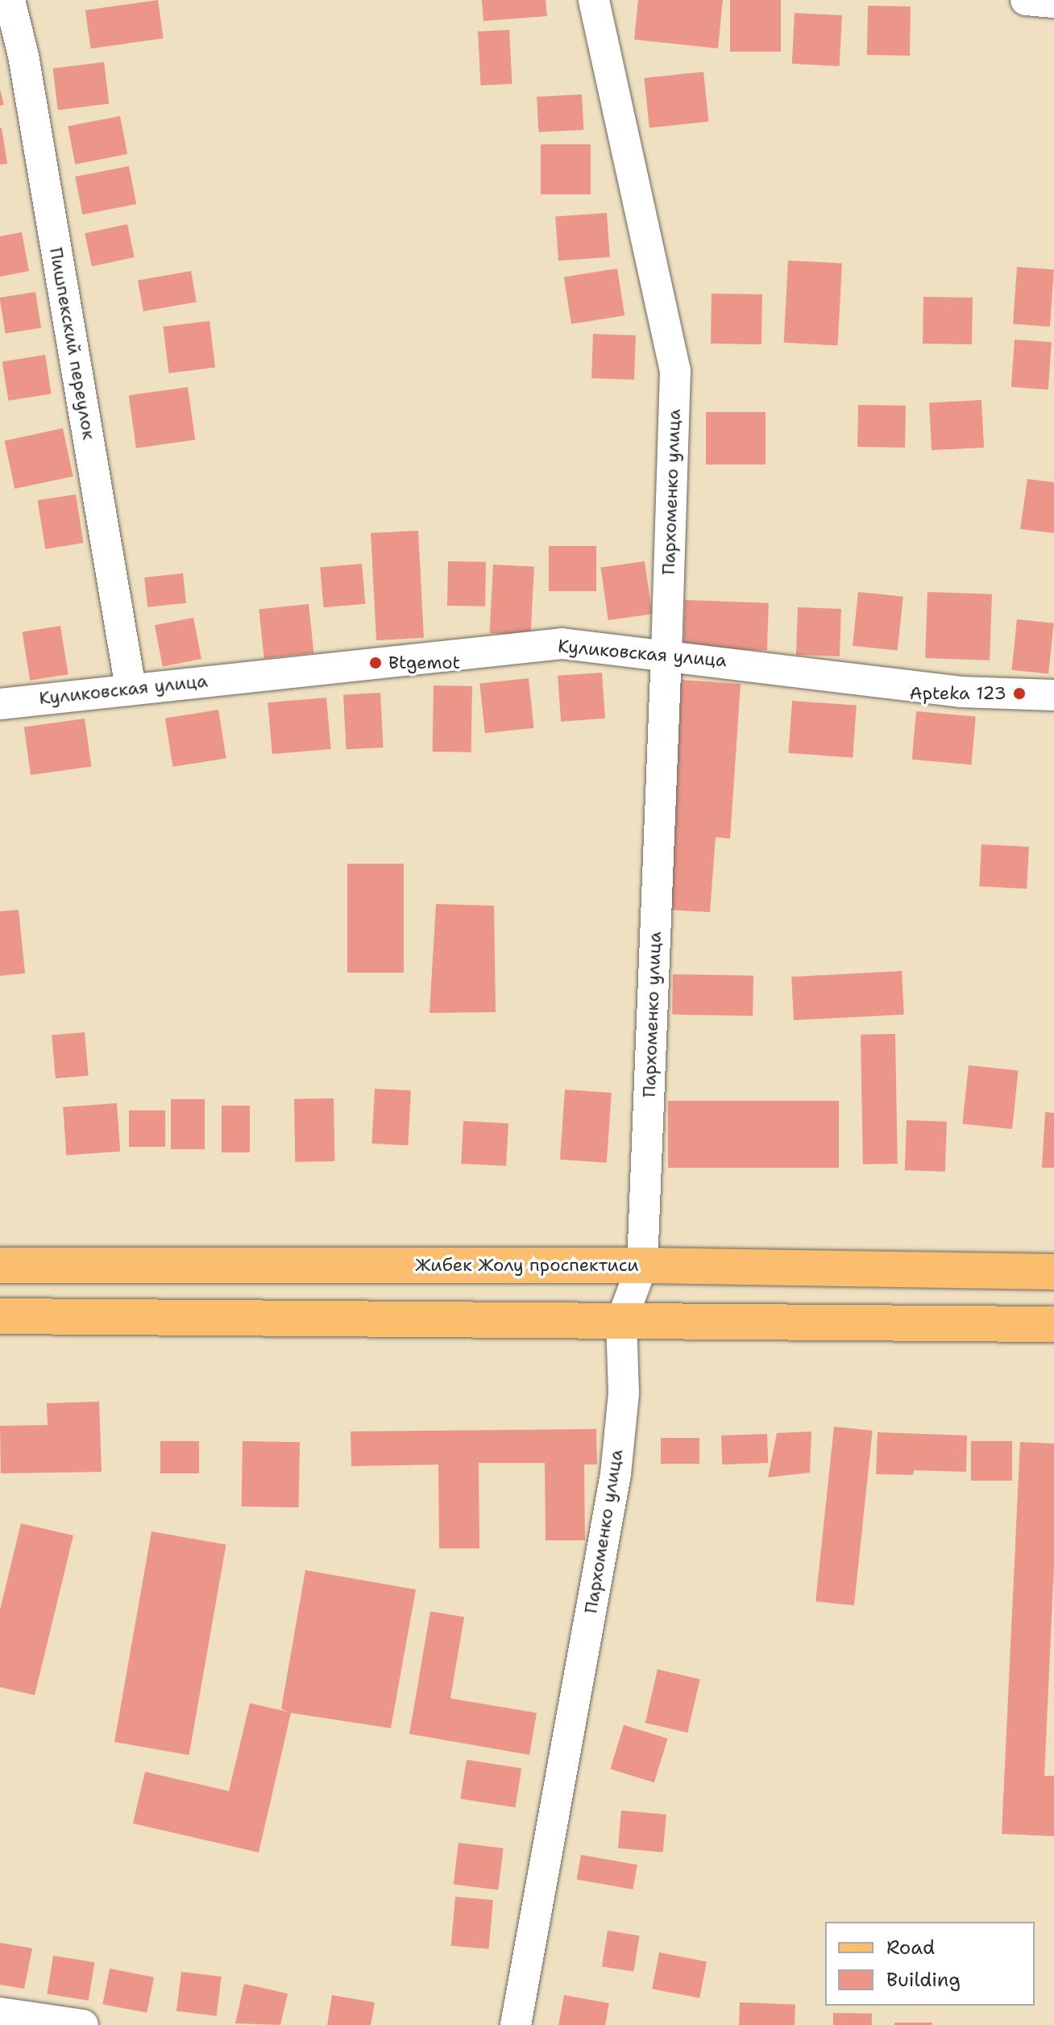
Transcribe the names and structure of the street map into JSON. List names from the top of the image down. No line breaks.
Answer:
{"streets":{"main road":["Жибек Жолу проспектиси"],"street":["Пишпекский переулок","Пархоменко улица","Куликовская улица"]},"crossings":[["Пишпекский переулок","Куликовская улица"],["Пархоменко улица","Куликовская улица"],["Пархоменко улица","Жибек Жолу проспектиси"]],"places":["Btgemot","Apteka 123"],"legend":["Road","Building"]}
